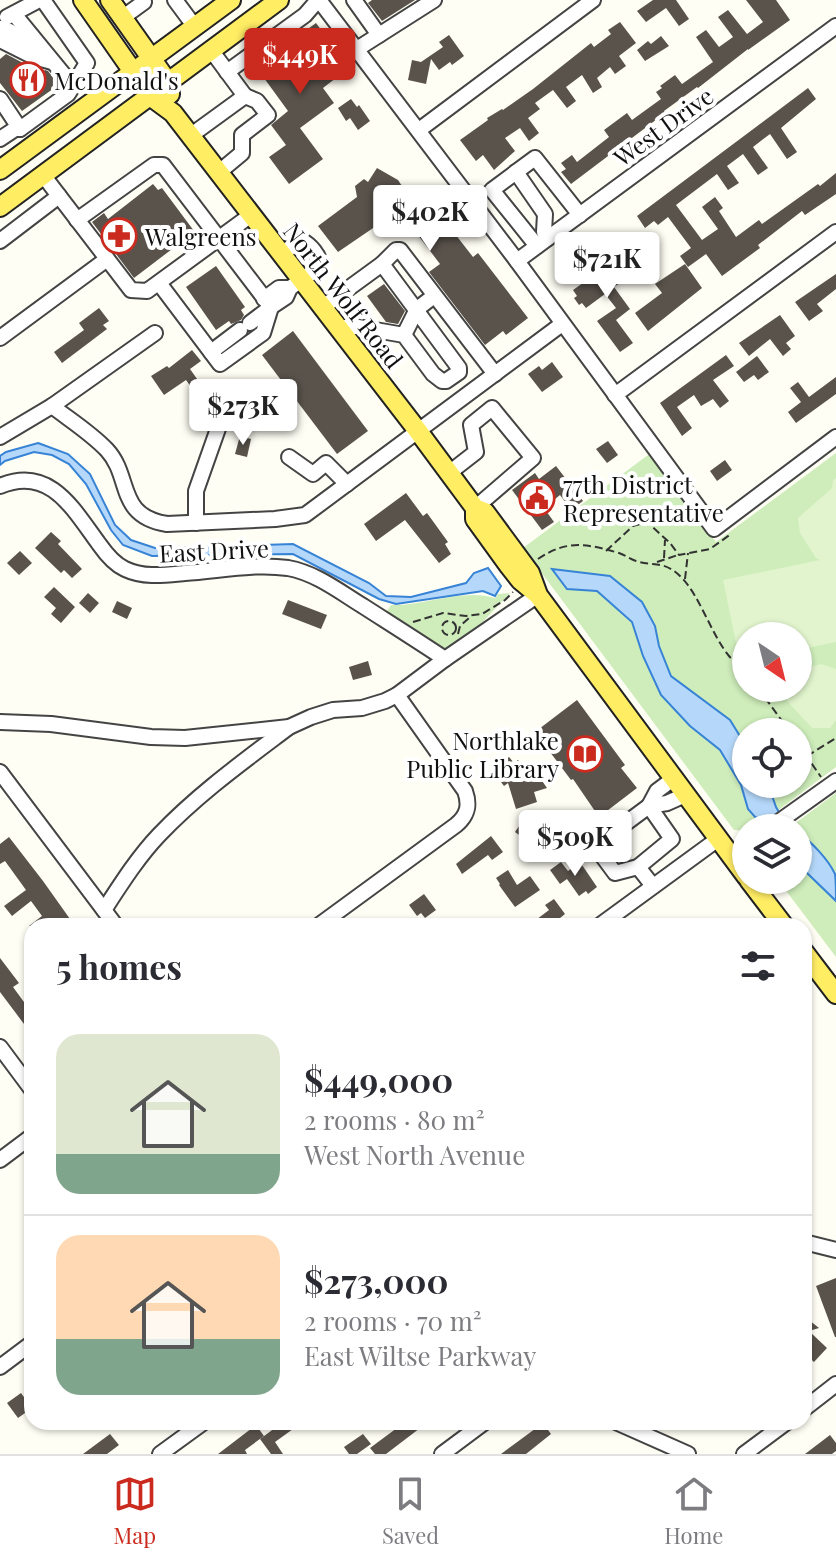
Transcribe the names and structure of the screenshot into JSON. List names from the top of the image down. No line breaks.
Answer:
{"streets":{"main road":["North Wolf Road"],"street":["West Drive","East Drive"]},"places":{"restaurant":["McDonald's"],"pharmacy":["Walgreens"],"public building":["77th District Representative"],"library":["Northlake Public Library"]},"north":"bottom right","page":{"price":["$449K","$402K","$721K","$273K","$509K"],"heading":"5 homes","list":[{"name":"$449,000","note":"2 rooms · 80 m² · West North Avenue"},{"name":"$273,000","note":"2 rooms · 70 m² · East Wiltse Parkway"}],"tabs":["Map","Saved","Home"]}}
